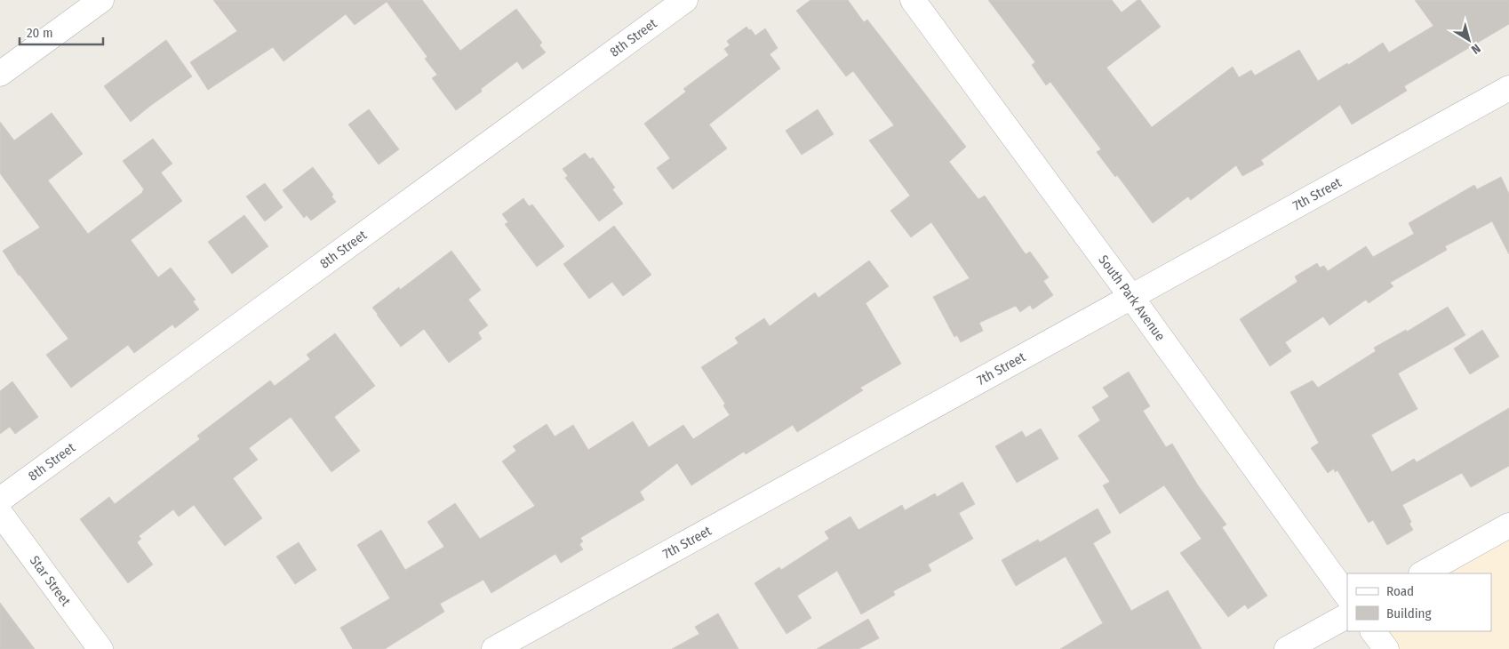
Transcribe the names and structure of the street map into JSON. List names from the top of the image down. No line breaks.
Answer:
{"streets":{"street":["8th Street","7th Street","South Park Avenue","Star Street"]},"crossings":[["7th Street","South Park Avenue"]],"legend":["Road","Building"],"scale_bar":"20 m","north":"bottom right"}
